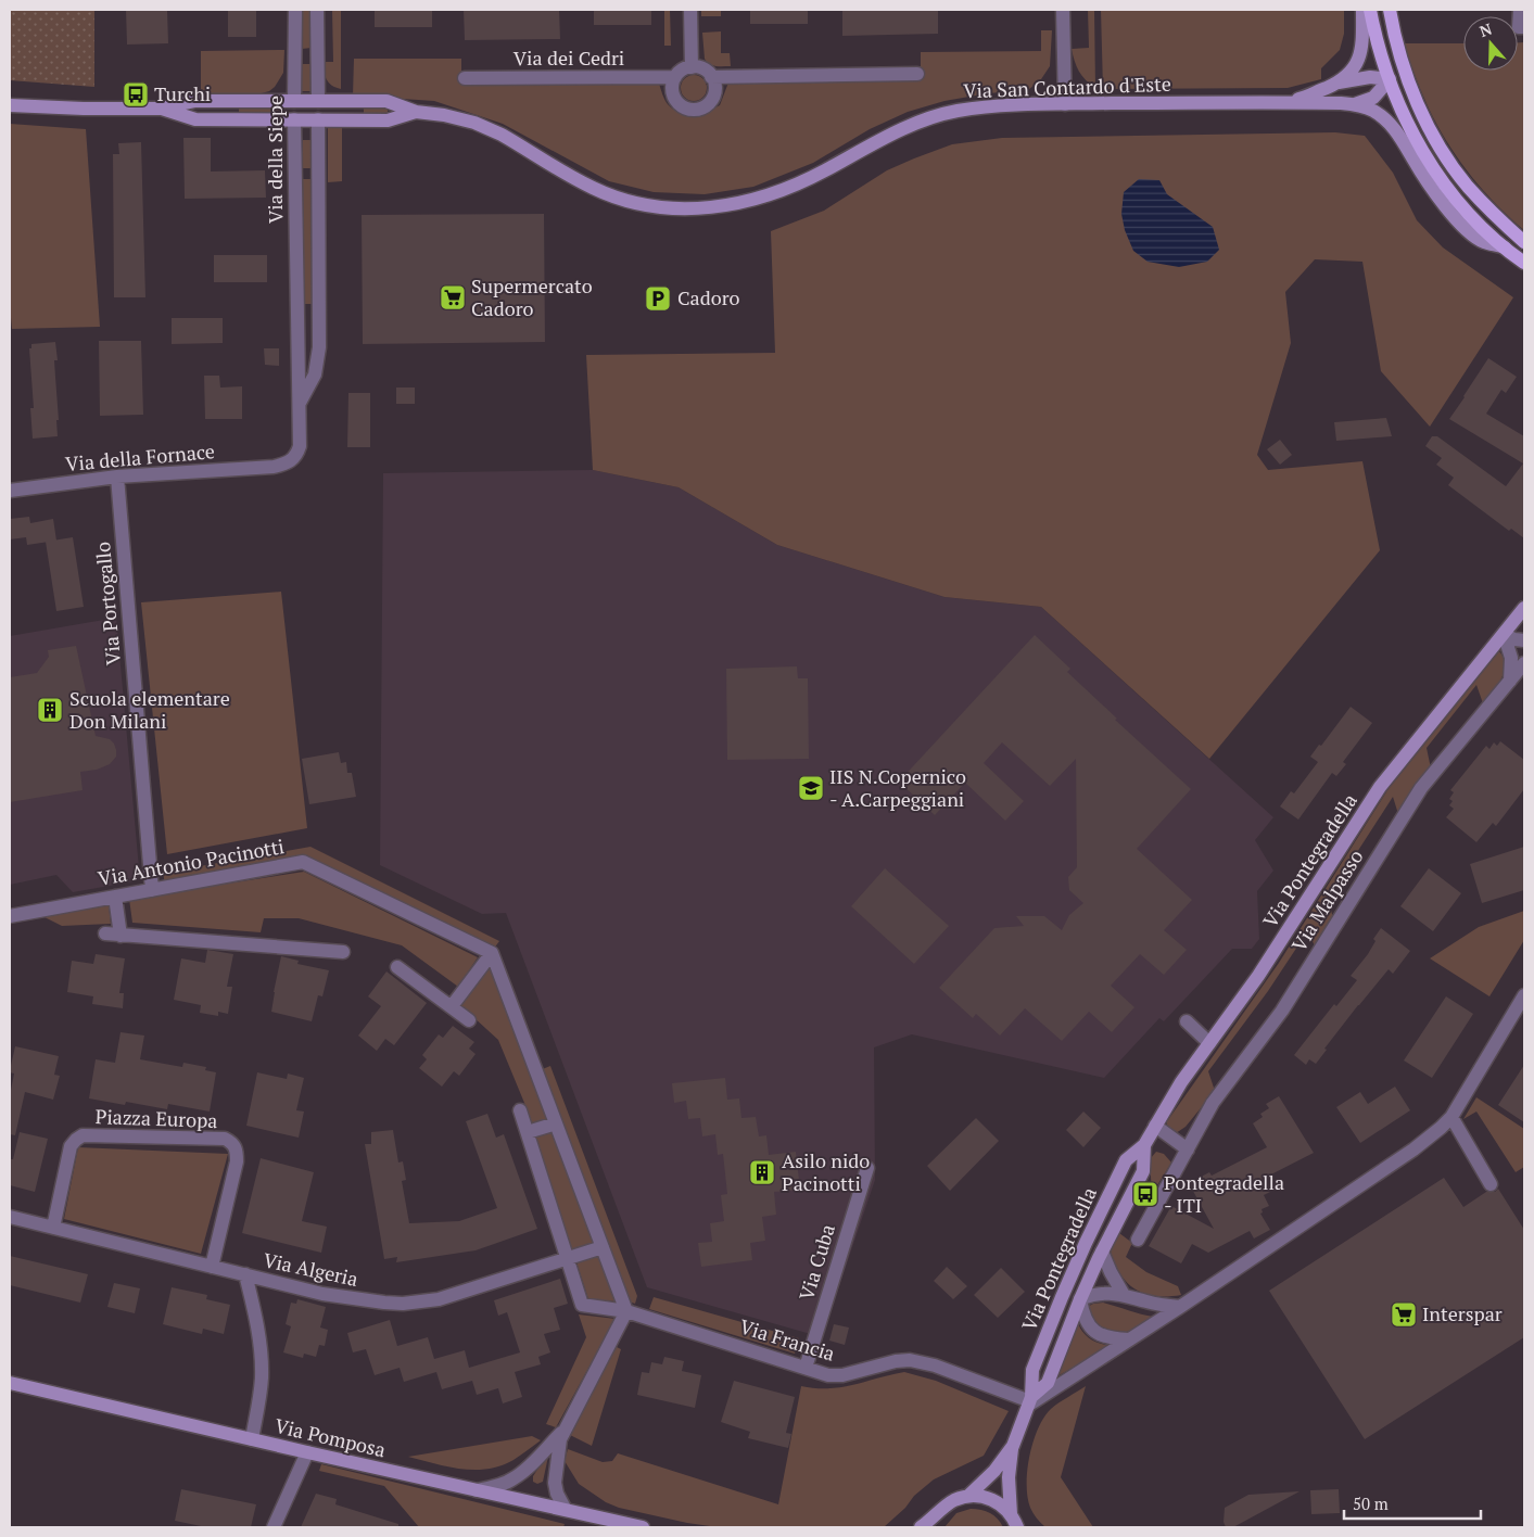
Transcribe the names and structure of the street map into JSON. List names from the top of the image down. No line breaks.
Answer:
{"streets":{"street":["Via dei Cedri","Via San Contardo d'Este","Via della Siepe","Via della Fornace","Via Portogallo","Via Pontegradella","Via Antonio Pacinotti","Via Malpasso","Piazza Europa","Via Cuba","Via Algeria","Via Francia","Via Pomposa"]},"crossings":[["Via della Siepe","Via della Fornace"],["Via della Fornace","Via Portogallo"],["Via Portogallo","Via Antonio Pacinotti"],["Via Pontegradella","Via Francia"],["Piazza Europa","Via Algeria"],["Via Cuba","Via Francia"]],"places":{"bus stop":["Turchi","Pontegradella - ITI"],"supermarket":["Supermercato Cadoro","Interspar"],"parking":["Cadoro"],"building":["Scuola elementare Don Milani","Asilo nido Pacinotti"],"school or university":["IIS N.Copernico - A.Carpeggiani"]},"scale_bar":"50 m","north":"top"}
